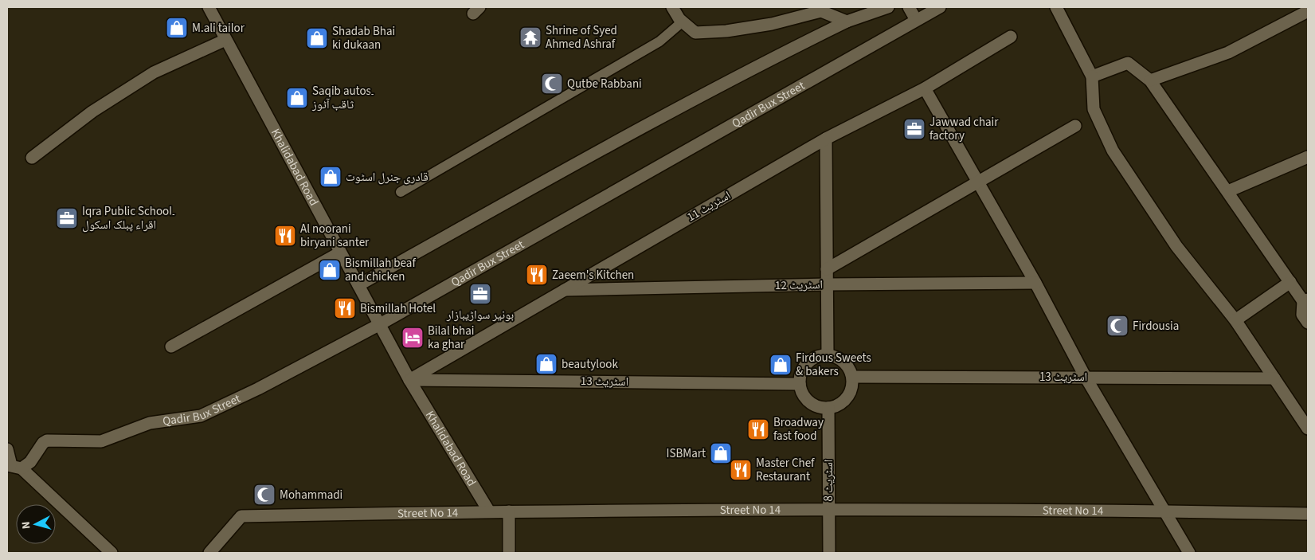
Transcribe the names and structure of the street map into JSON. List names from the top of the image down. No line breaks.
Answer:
{"streets":{"street":["Qadir Bux Street","Khalidabad Road","اسٹریٹ 11","اسٹریٹ 12","اسٹریٹ 13","اسٹریٹ 8","Street No 14"]},"crossings":[["Qadir Bux Street","Khalidabad Road"],["Khalidabad Road","اسٹریٹ 11"],["Khalidabad Road","اسٹریٹ 13"],["Khalidabad Road","Street No 14"],["اسٹریٹ 11","اسٹریٹ 12"],["اسٹریٹ 11","اسٹریٹ 13"],["اسٹریٹ 13","اسٹریٹ 8"],["اسٹریٹ 8","Street No 14"]],"places":{"shop":["M.ali tailor","Shadab Bhai ki dukaan","Saqib autos۔ ثاقب آٹوز","قادری جنرل اسٹوت","Bismillah beaf and chicken","beautylook","Firdous Sweets & bakers","ISBMart"],"temple":["Shrine of Syed Ahmed Ashraf"],"mosque":["Qutbe Rabbani","Firdousia","Mohammadi"],"office":["Jawwad chair factory","Iqra Public School۔ اقراء پبلک اسکول","بونیر سواڑیبازار"],"restaurant":["Al noorani biryani santer","Zaeem's Kitchen","Bismillah Hotel","Broadway fast food","Master Chef Restaurant"],"hotel":["Bilal bhai ka ghar"]},"north":"left"}
